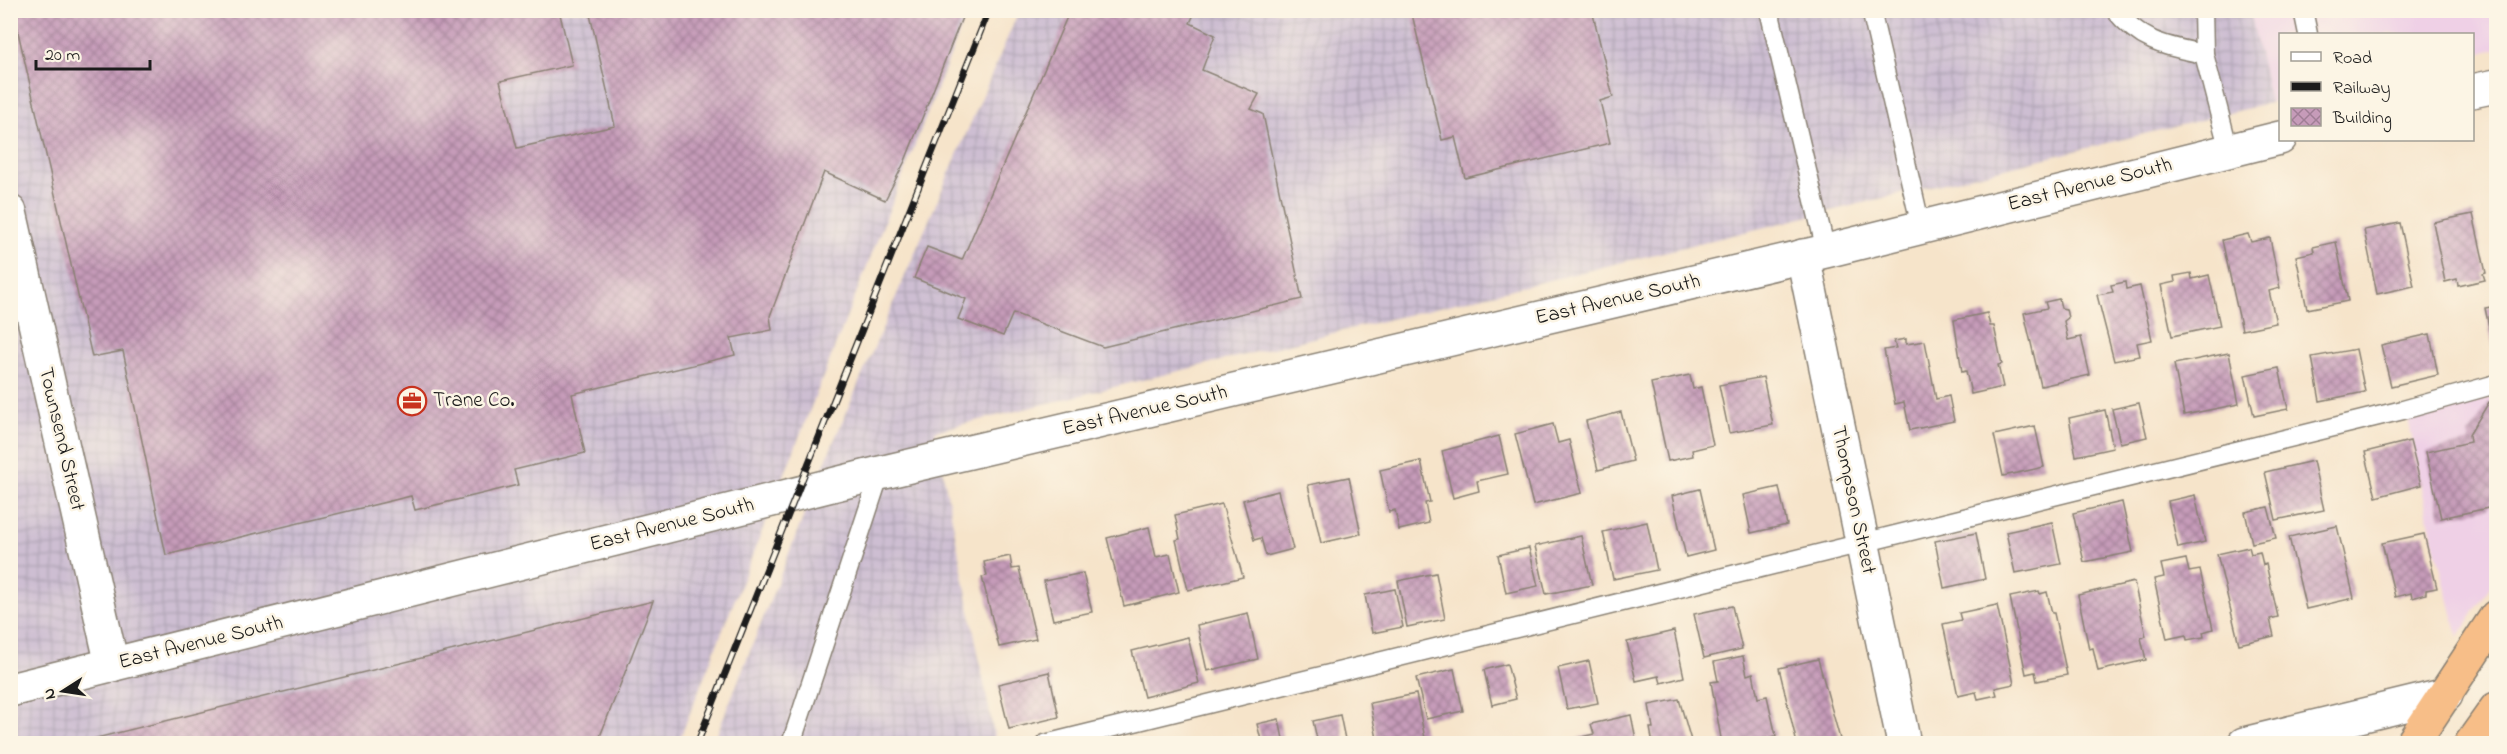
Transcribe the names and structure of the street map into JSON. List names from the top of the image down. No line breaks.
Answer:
{"streets":{"street":["East Avenue South","Townsend Street","Thompson Street"]},"crossings":[["East Avenue South","Townsend Street"],["East Avenue South","Thompson Street"]],"places":{"office":["Trane Co."]},"legend":["Road","Railway","Building"],"scale_bar":"20 m","north":"left"}
